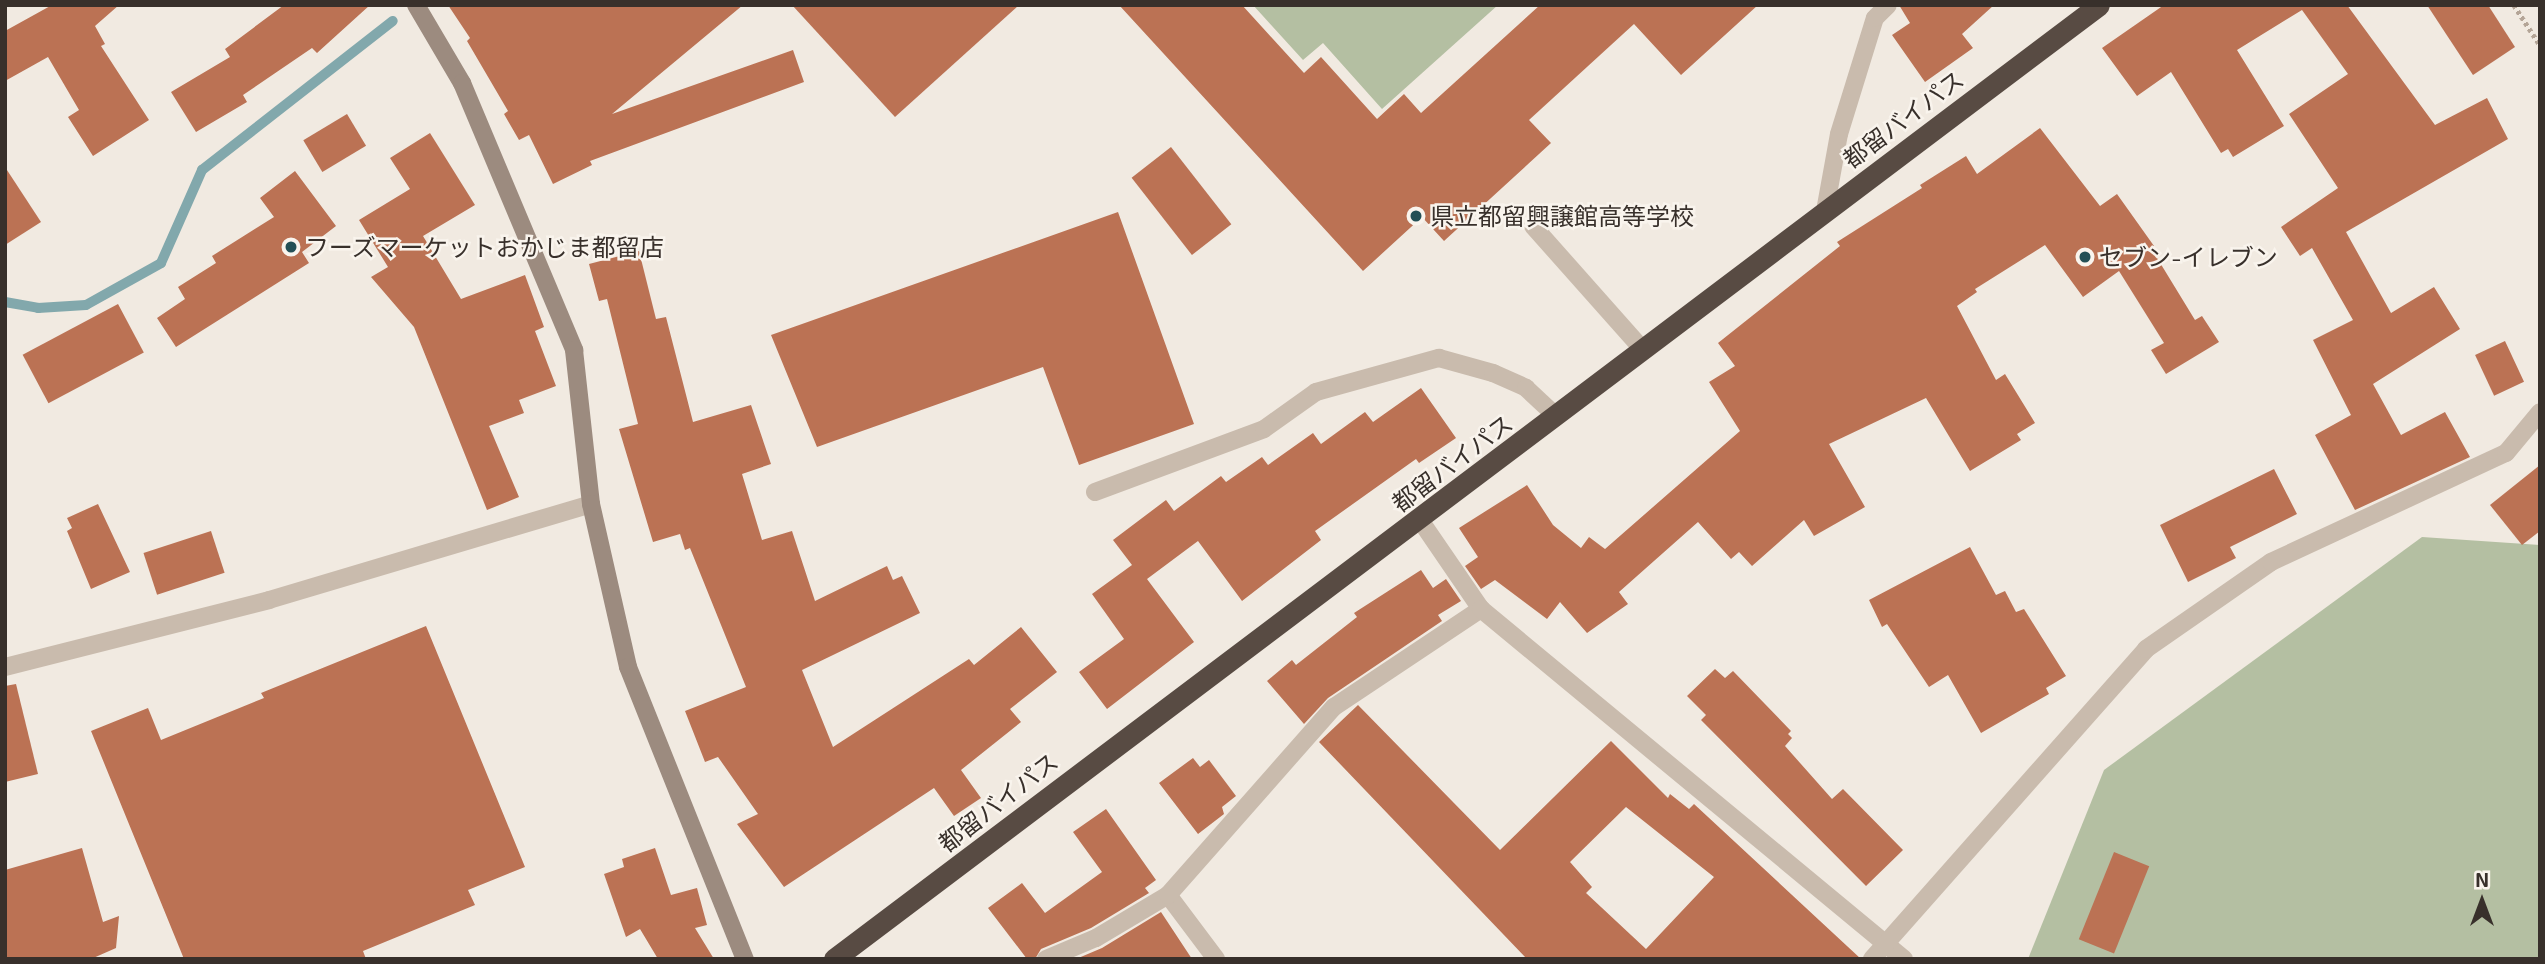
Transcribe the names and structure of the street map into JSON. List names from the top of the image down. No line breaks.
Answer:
{"streets":{"highway":["都留バイパス"]},"places":["県立都留興譲館高等学校","フーズマーケットおかじま都留店","セブン-イレブン"],"north":"top"}
